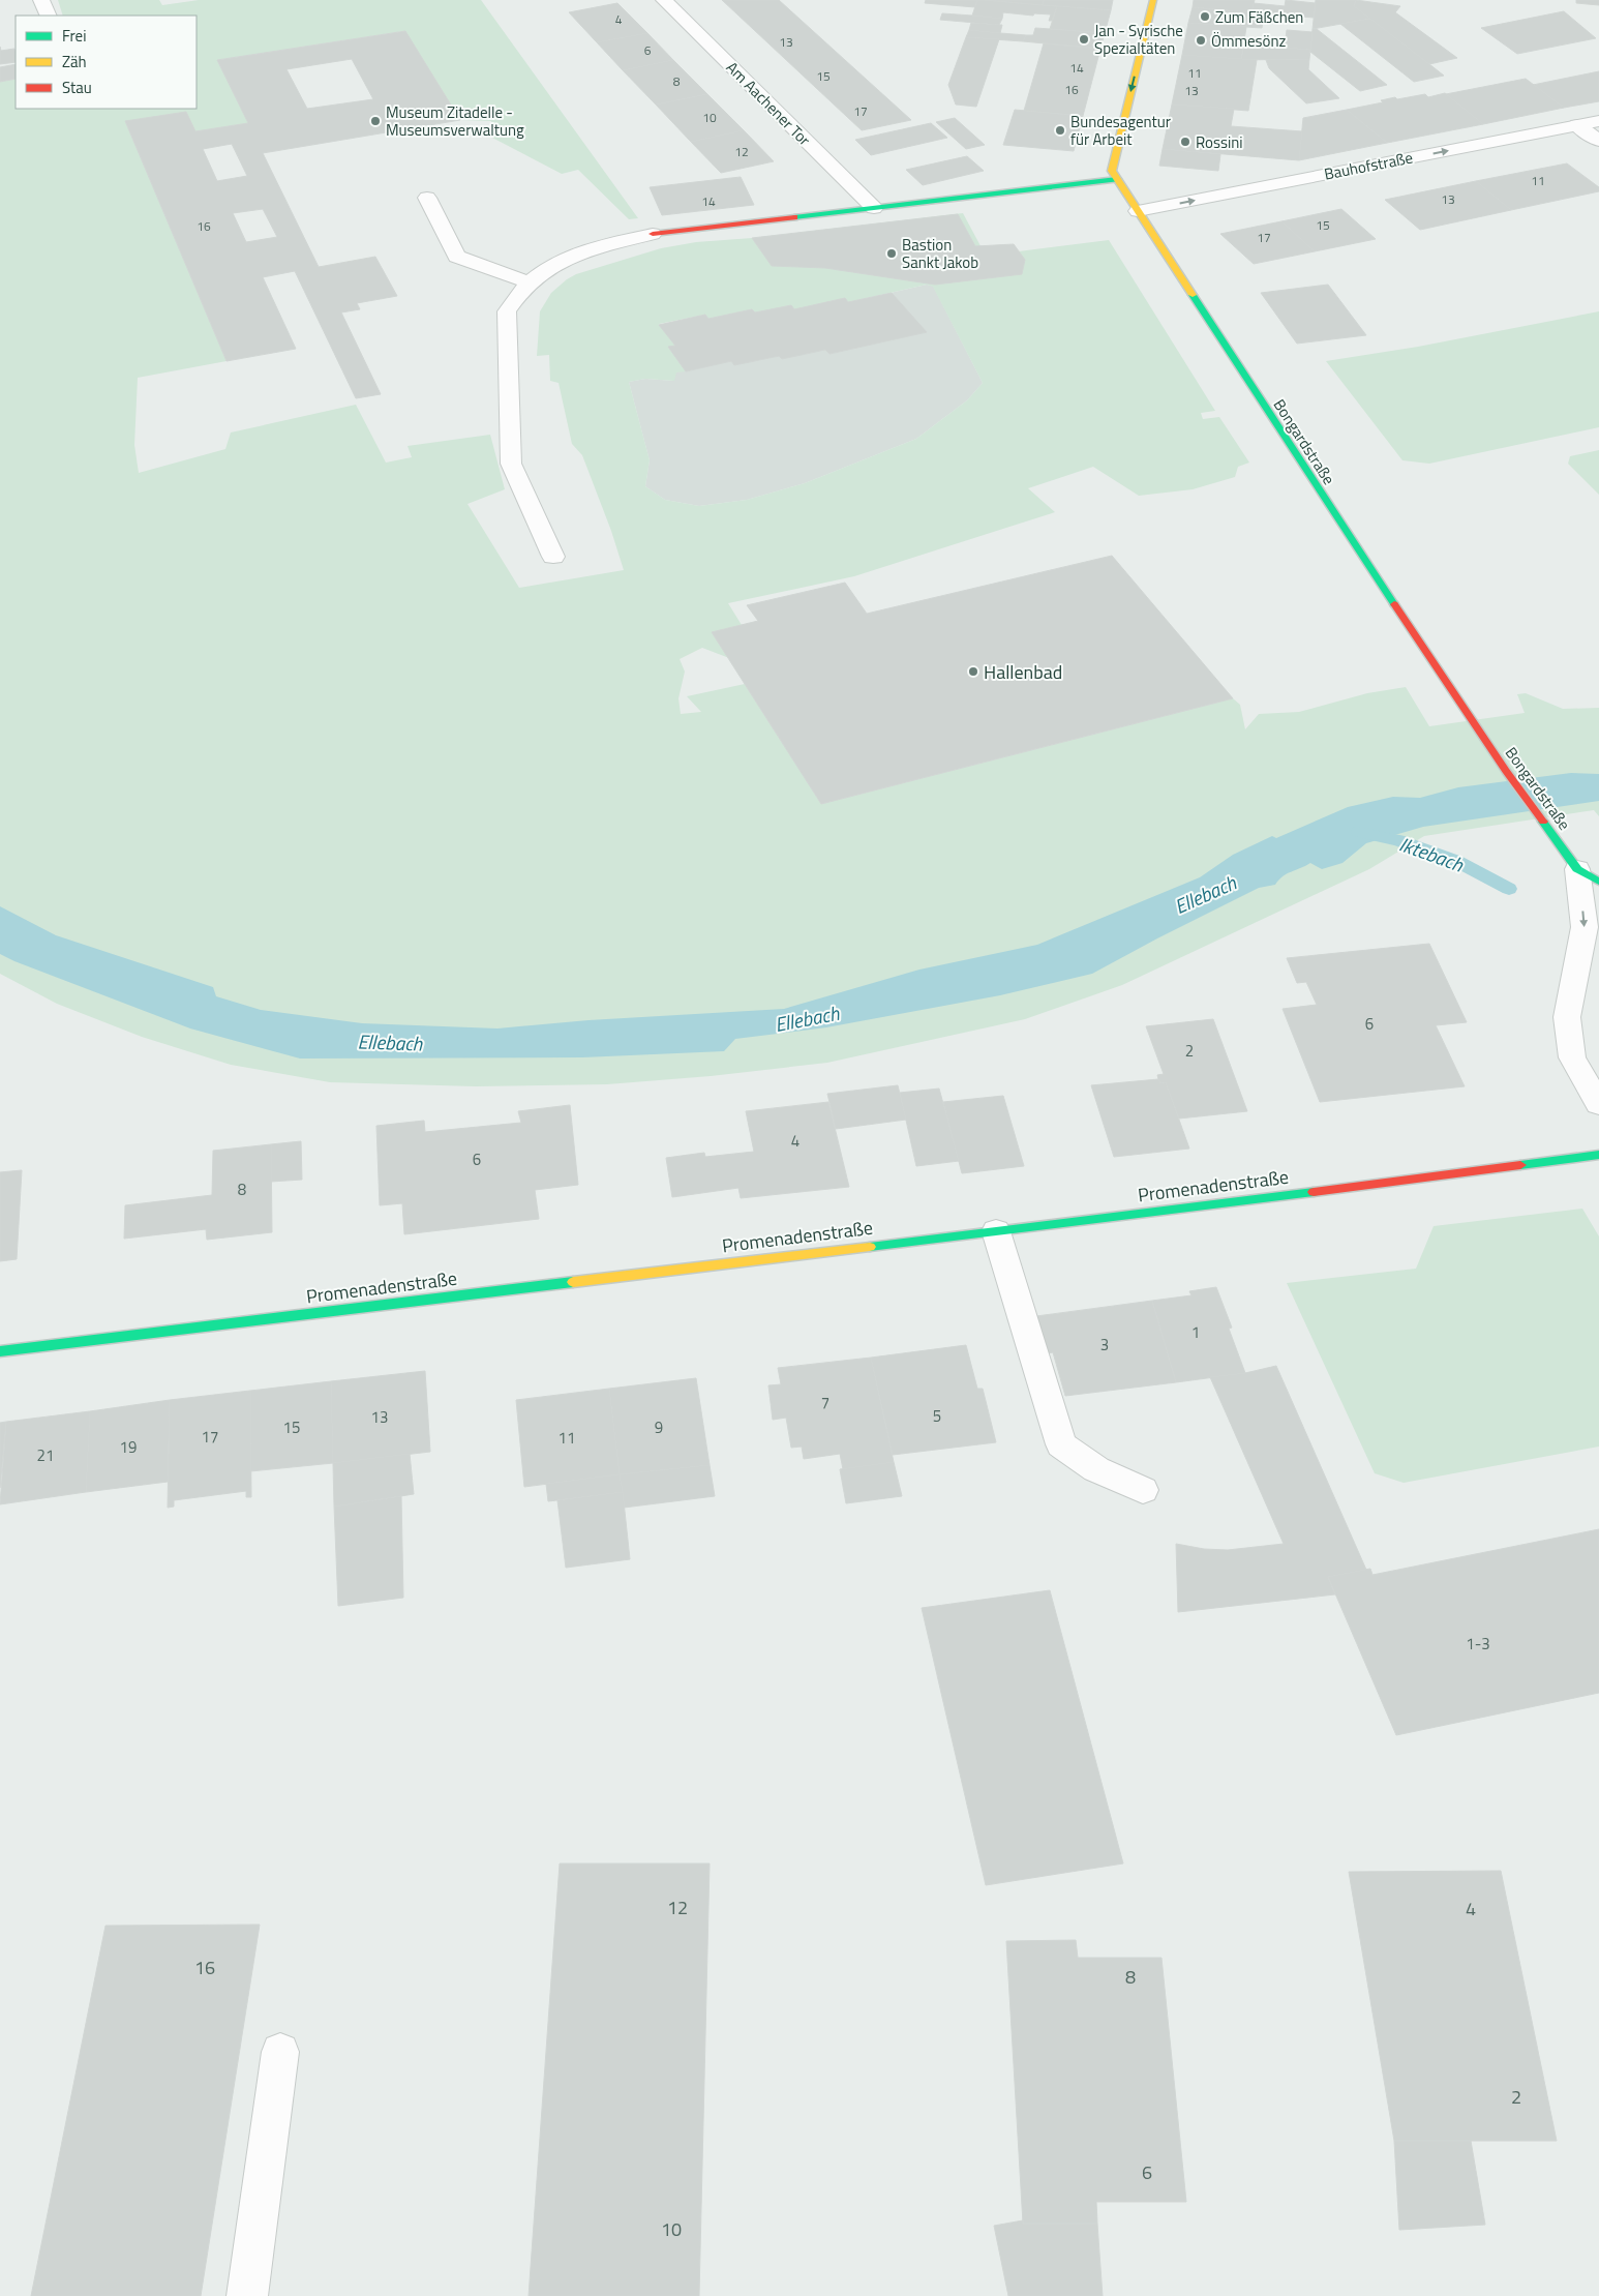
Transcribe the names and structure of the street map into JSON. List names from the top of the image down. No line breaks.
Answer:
{"streets":{"street":["Am Aachener Tor","Bauhofstraße","Bongardstraße","Promenadenstraße"]},"crossings":[["Bauhofstraße","Bongardstraße"]],"one_way":["Bauhofstraße"],"water":["Iktebach","Ellebach"],"places":["Zum Fäßchen","Jan - Syrische Spezialtäten","Ömmesönz","Museum Zitadelle - Museumsverwaltung","Bundesagentur für Arbeit","Rossini","Bastion Sankt Jakob","Hallenbad"],"house_numbers":["4","13","6","14","11","15","8","16","13","17","10","12","11","13","14","15","16","17","6","2","4","6","8","1","3","7","5","13","15","9","17","11","19","21","1-3","12","4","16","8","2","6","10"],"legend":["Frei","Zäh","Stau"]}
